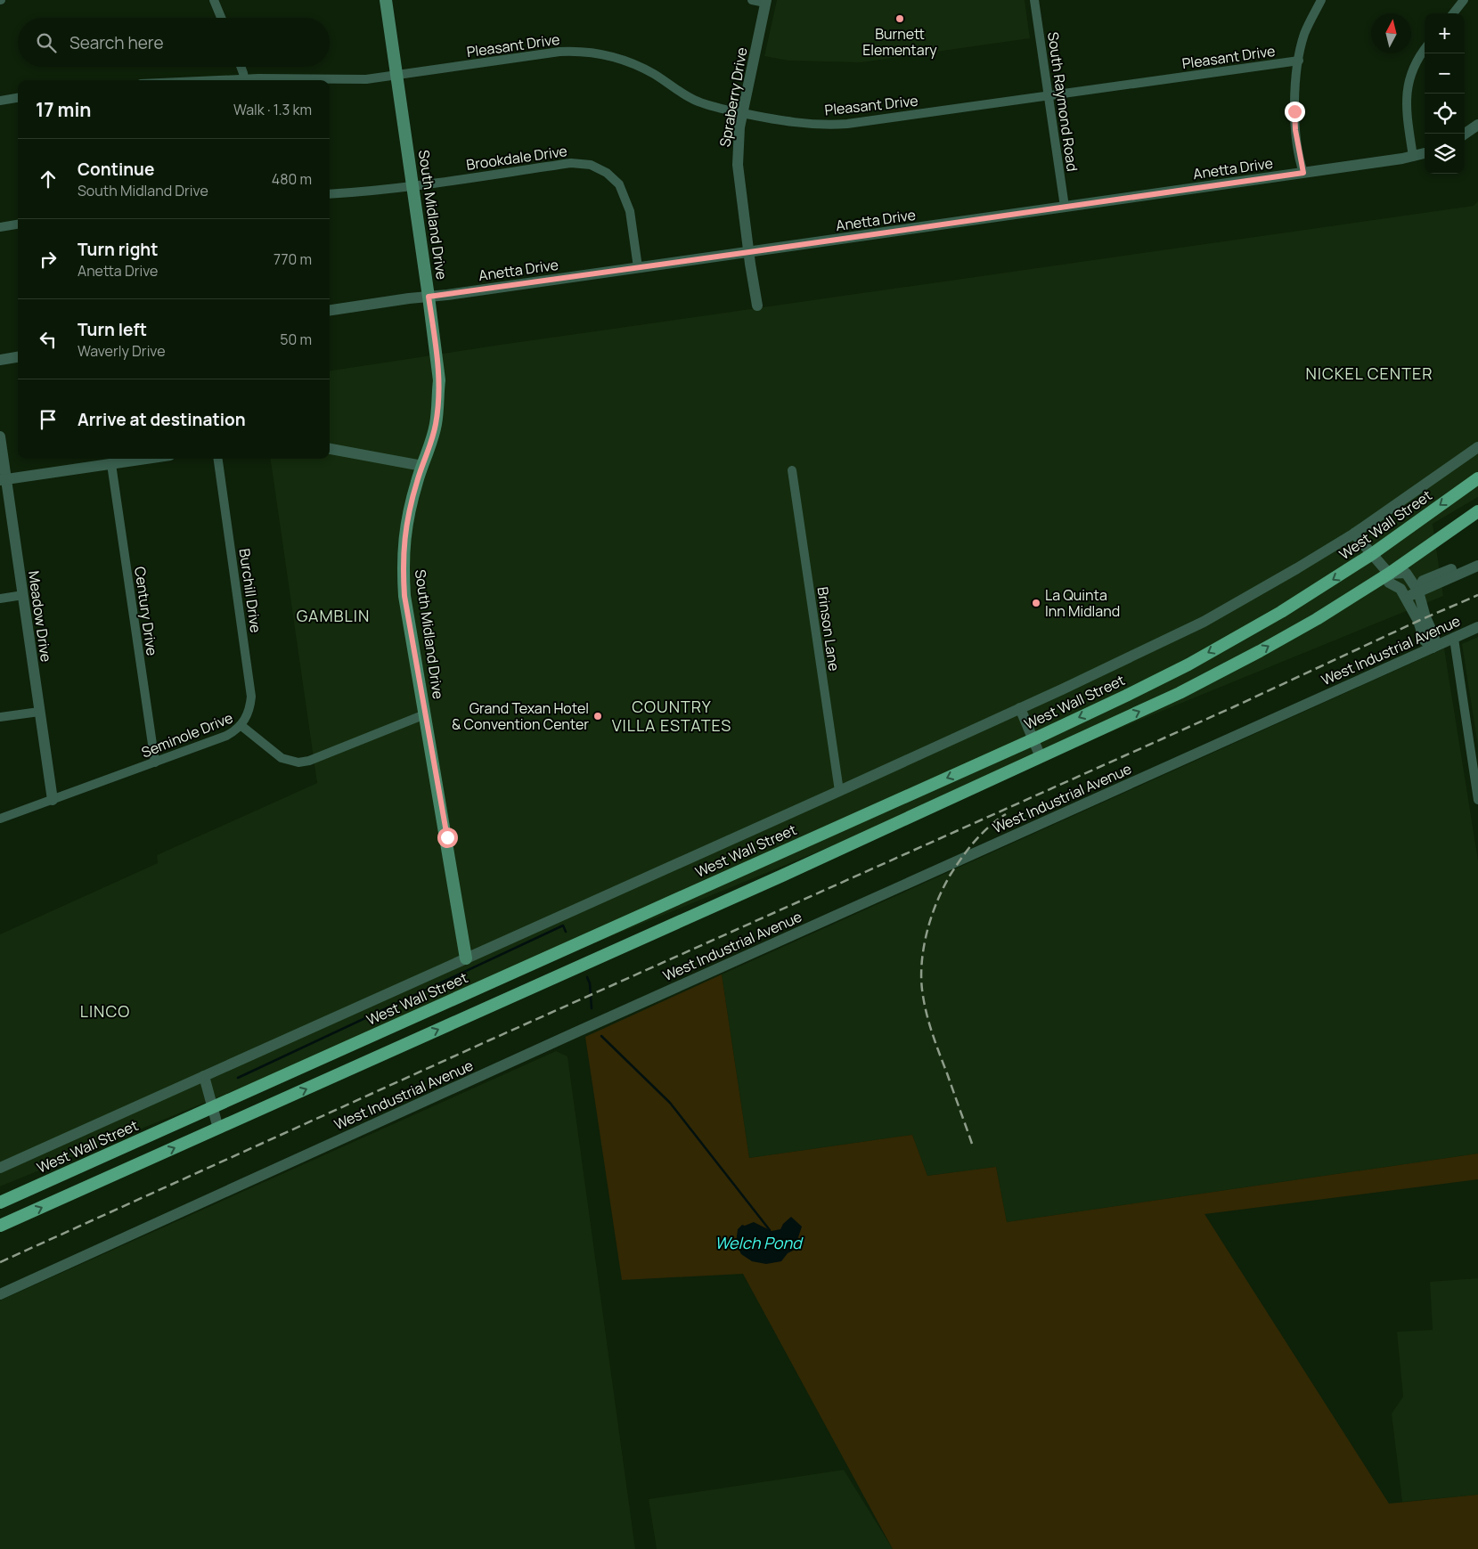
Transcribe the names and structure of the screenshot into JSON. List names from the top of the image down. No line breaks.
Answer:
{"streets":{"main road":["South Midland Drive","West Wall Street"],"street":["Pleasant Drive","Spraberry Drive","South Raymond Road","Brookdale Drive","Anetta Drive","Burchill Drive","Century Drive","Meadow Drive","Brinson Lane","West Industrial Avenue","Seminole Drive"]},"crossings":[["Pleasant Drive","Spraberry Drive"],["Pleasant Drive","South Raymond Road"],["Pleasant Drive","South Midland Drive"],["Spraberry Drive","Anetta Drive"],["South Raymond Road","Anetta Drive"],["Brookdale Drive","Anetta Drive"],["Brookdale Drive","South Midland Drive"],["Anetta Drive","South Midland Drive"],["South Midland Drive","West Wall Street"],["South Midland Drive","Seminole Drive"],["West Wall Street","Brinson Lane"],["Burchill Drive","Seminole Drive"],["Century Drive","Seminole Drive"],["Meadow Drive","Seminole Drive"]],"districts":["NICKEL CENTER","GAMBLIN","COUNTRY VILLA ESTATES","LINCO"],"water":["Welch Pond"],"places":["Burnett Elementary","La Quinta Inn Midland","Grand Texan Hotel & Convention Center"],"north":"top","page":{"map_buttons":["+","−"],"search":"Search here","heading":["17 min","Walk · 1.3 km"],"list":[["Continue","South Midland Drive","480 m"],["Turn right","Anetta Drive","770 m"],["Turn left","Waverly Drive","50 m"],"Arrive at destination"]}}
